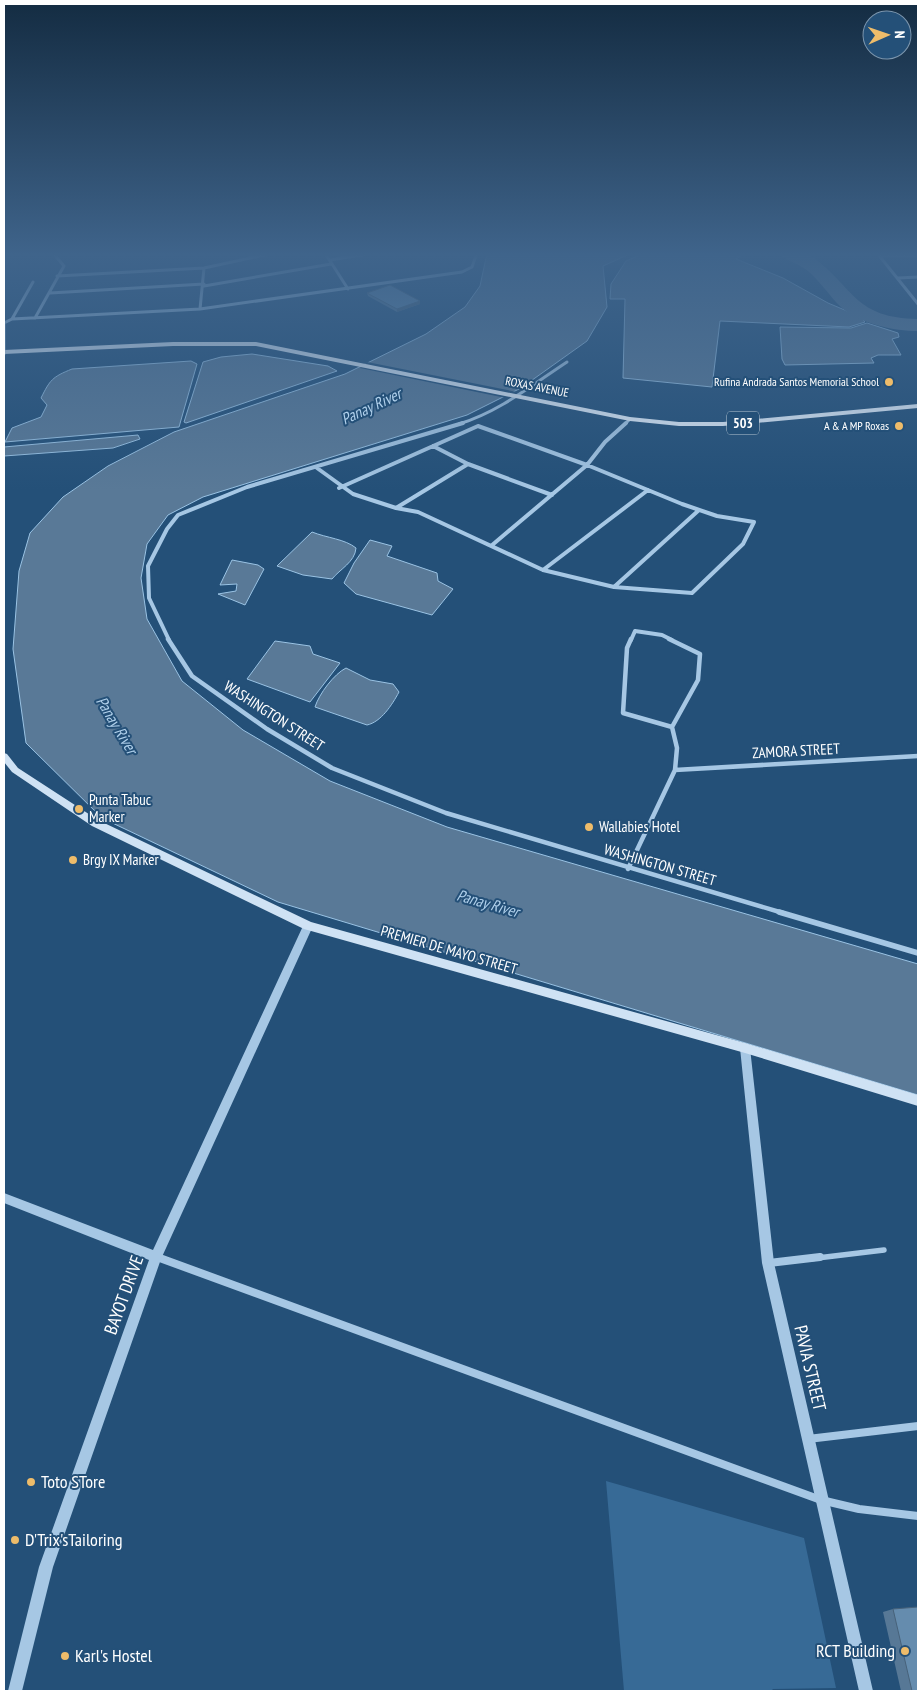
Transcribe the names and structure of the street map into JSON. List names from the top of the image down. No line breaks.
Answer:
{"streets":{"main road":["ROXAS AVENUE","503","PREMIER DE MAYO STREET"],"street":["WASHINGTON STREET","ZAMORA STREET","BAYOT DRIVE","PAVIA STREET"]},"crossings":[["PREMIER DE MAYO STREET","BAYOT DRIVE"],["PREMIER DE MAYO STREET","PAVIA STREET"]],"water":["Panay River"],"places":["Rufina Andrada Santos Memorial School","A & A MP Roxas","Punta Tabuc Marker","Wallabies Hotel","Brgy IX Marker","Toto STore","D'Trix'sTailoring","RCT Building","Karl's Hostel"],"north":"right"}
